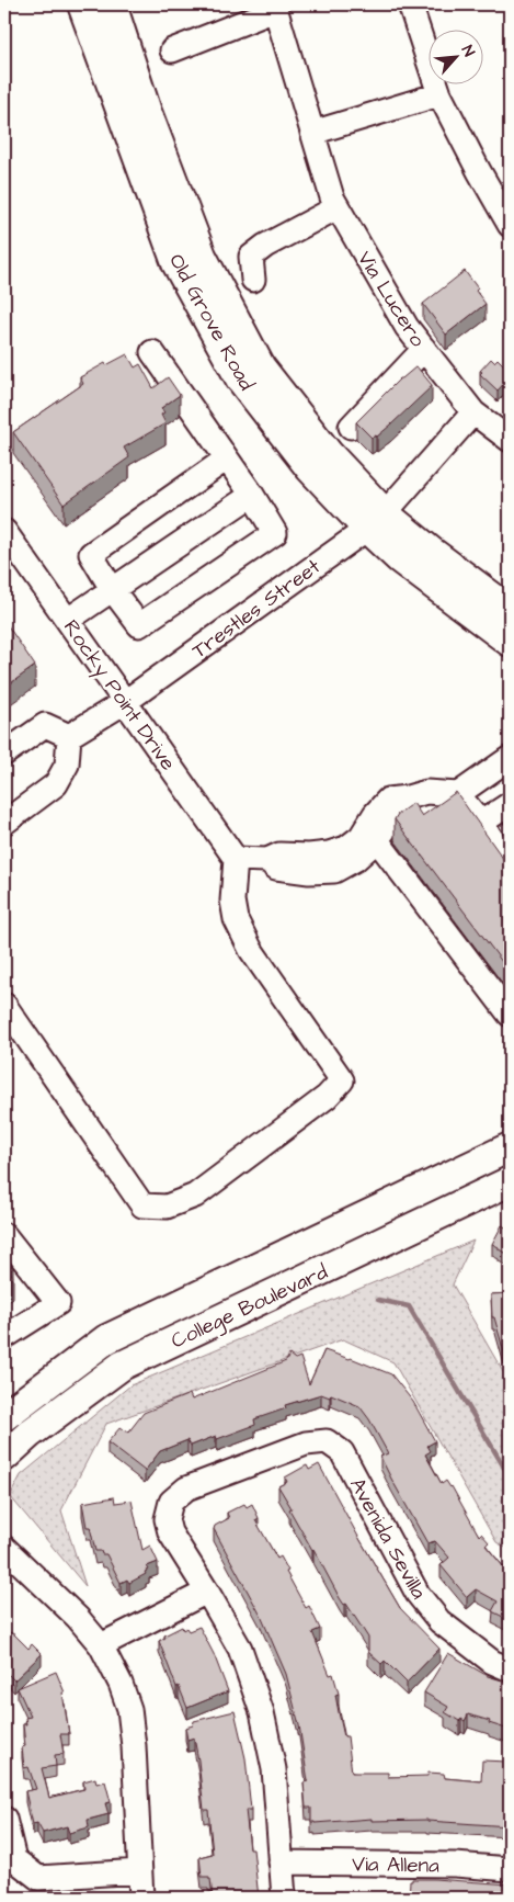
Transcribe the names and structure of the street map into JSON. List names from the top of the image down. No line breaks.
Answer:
{"streets":{"main road":["Old Grove Road","College Boulevard"],"street":["Via Lucero","Trestles Street","Rocky Point Drive","Avenida Sevilla","Via Allena"]},"crossings":[["Via Lucero","Trestles Street"],["Old Grove Road","Trestles Street"],["Trestles Street","Rocky Point Drive"]],"north":"top right"}
